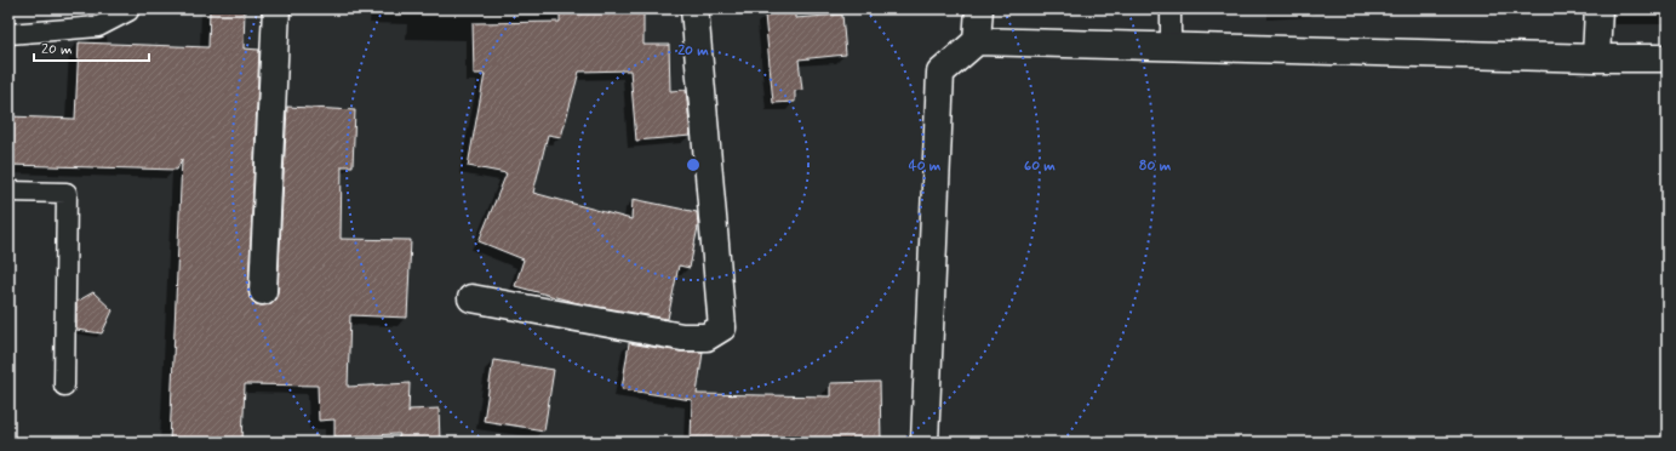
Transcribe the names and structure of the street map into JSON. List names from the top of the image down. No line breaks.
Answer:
{"scale_bar":"20 m","rings":["20 m","40 m","60 m","80 m"]}
